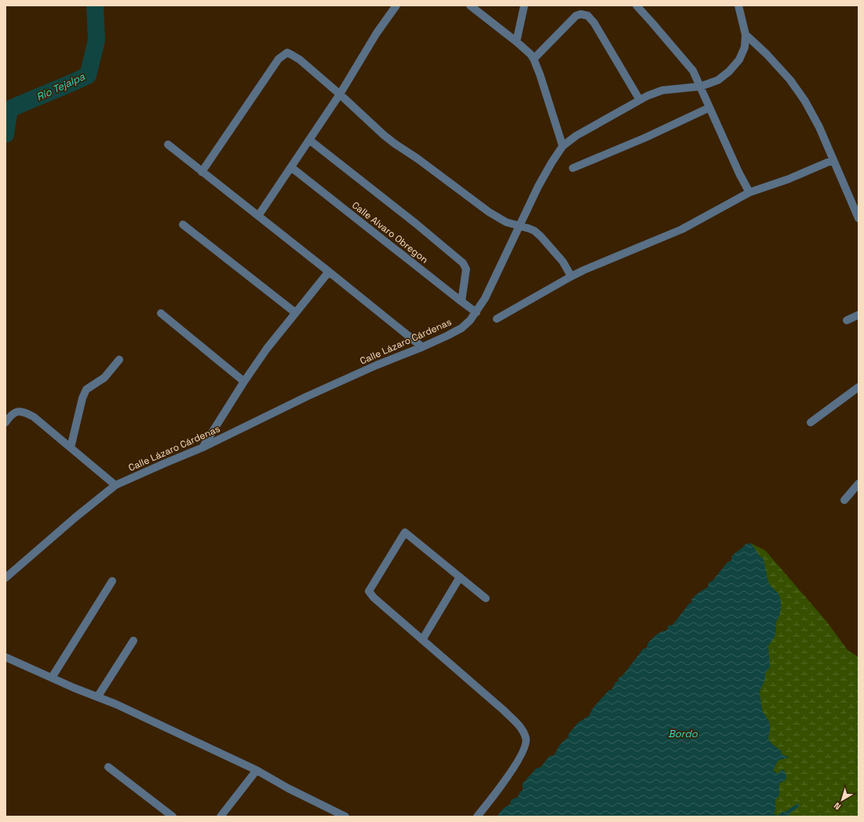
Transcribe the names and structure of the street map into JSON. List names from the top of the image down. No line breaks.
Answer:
{"streets":{"street":["Calle Alvaro Obregon","Calle Lázaro Cárdenas"]},"crossings":[["Calle Alvaro Obregon","Calle Lázaro Cárdenas"]],"water":["Río Tejalpa","Bordo"],"north":"bottom left"}
